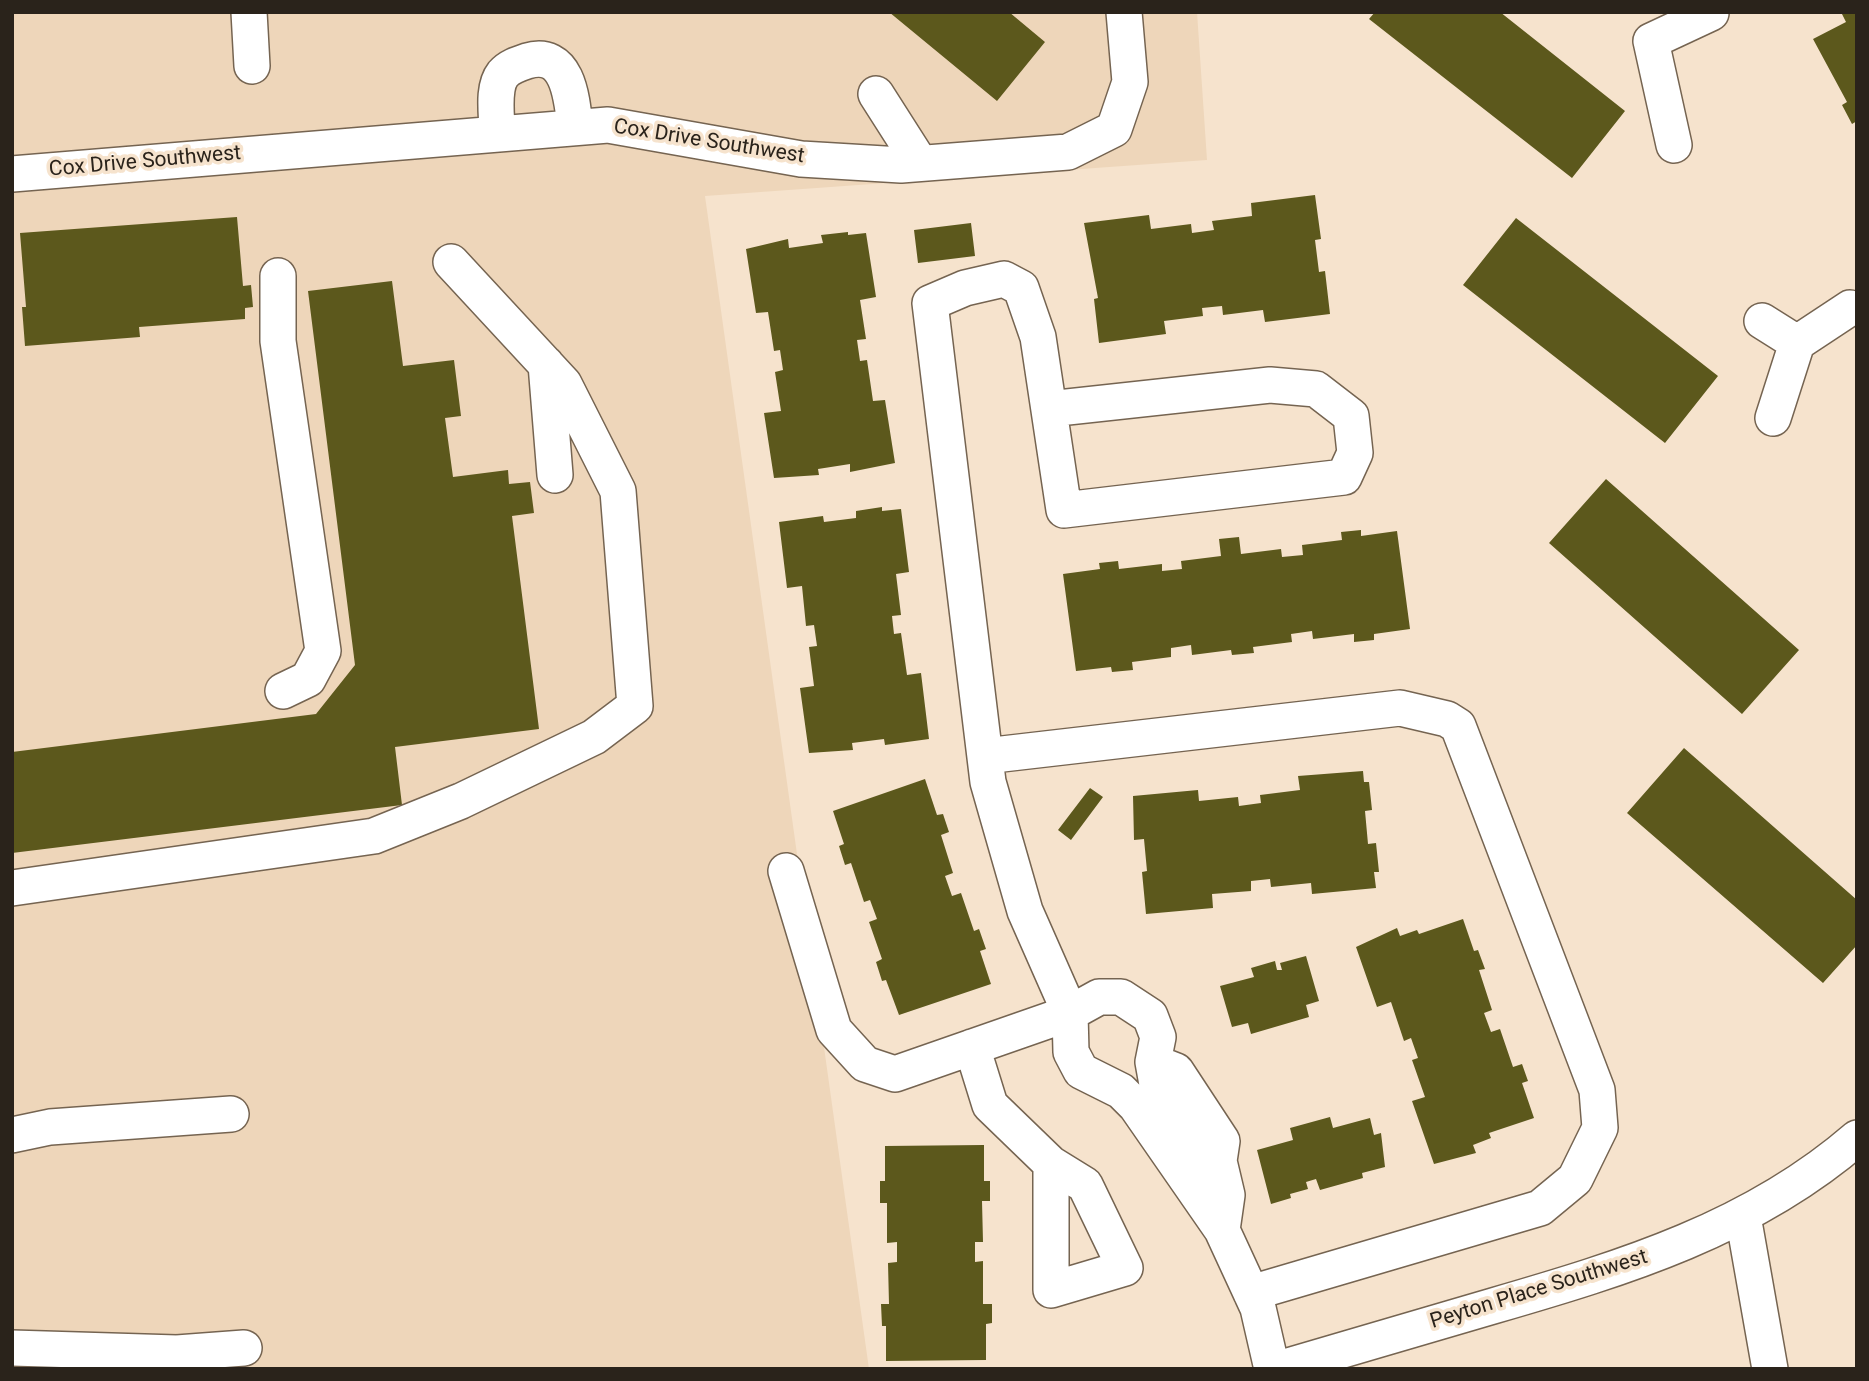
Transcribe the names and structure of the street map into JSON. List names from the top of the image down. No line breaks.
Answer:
{"streets":{"street":["Cox Drive Southwest","Peyton Place Southwest"]}}
